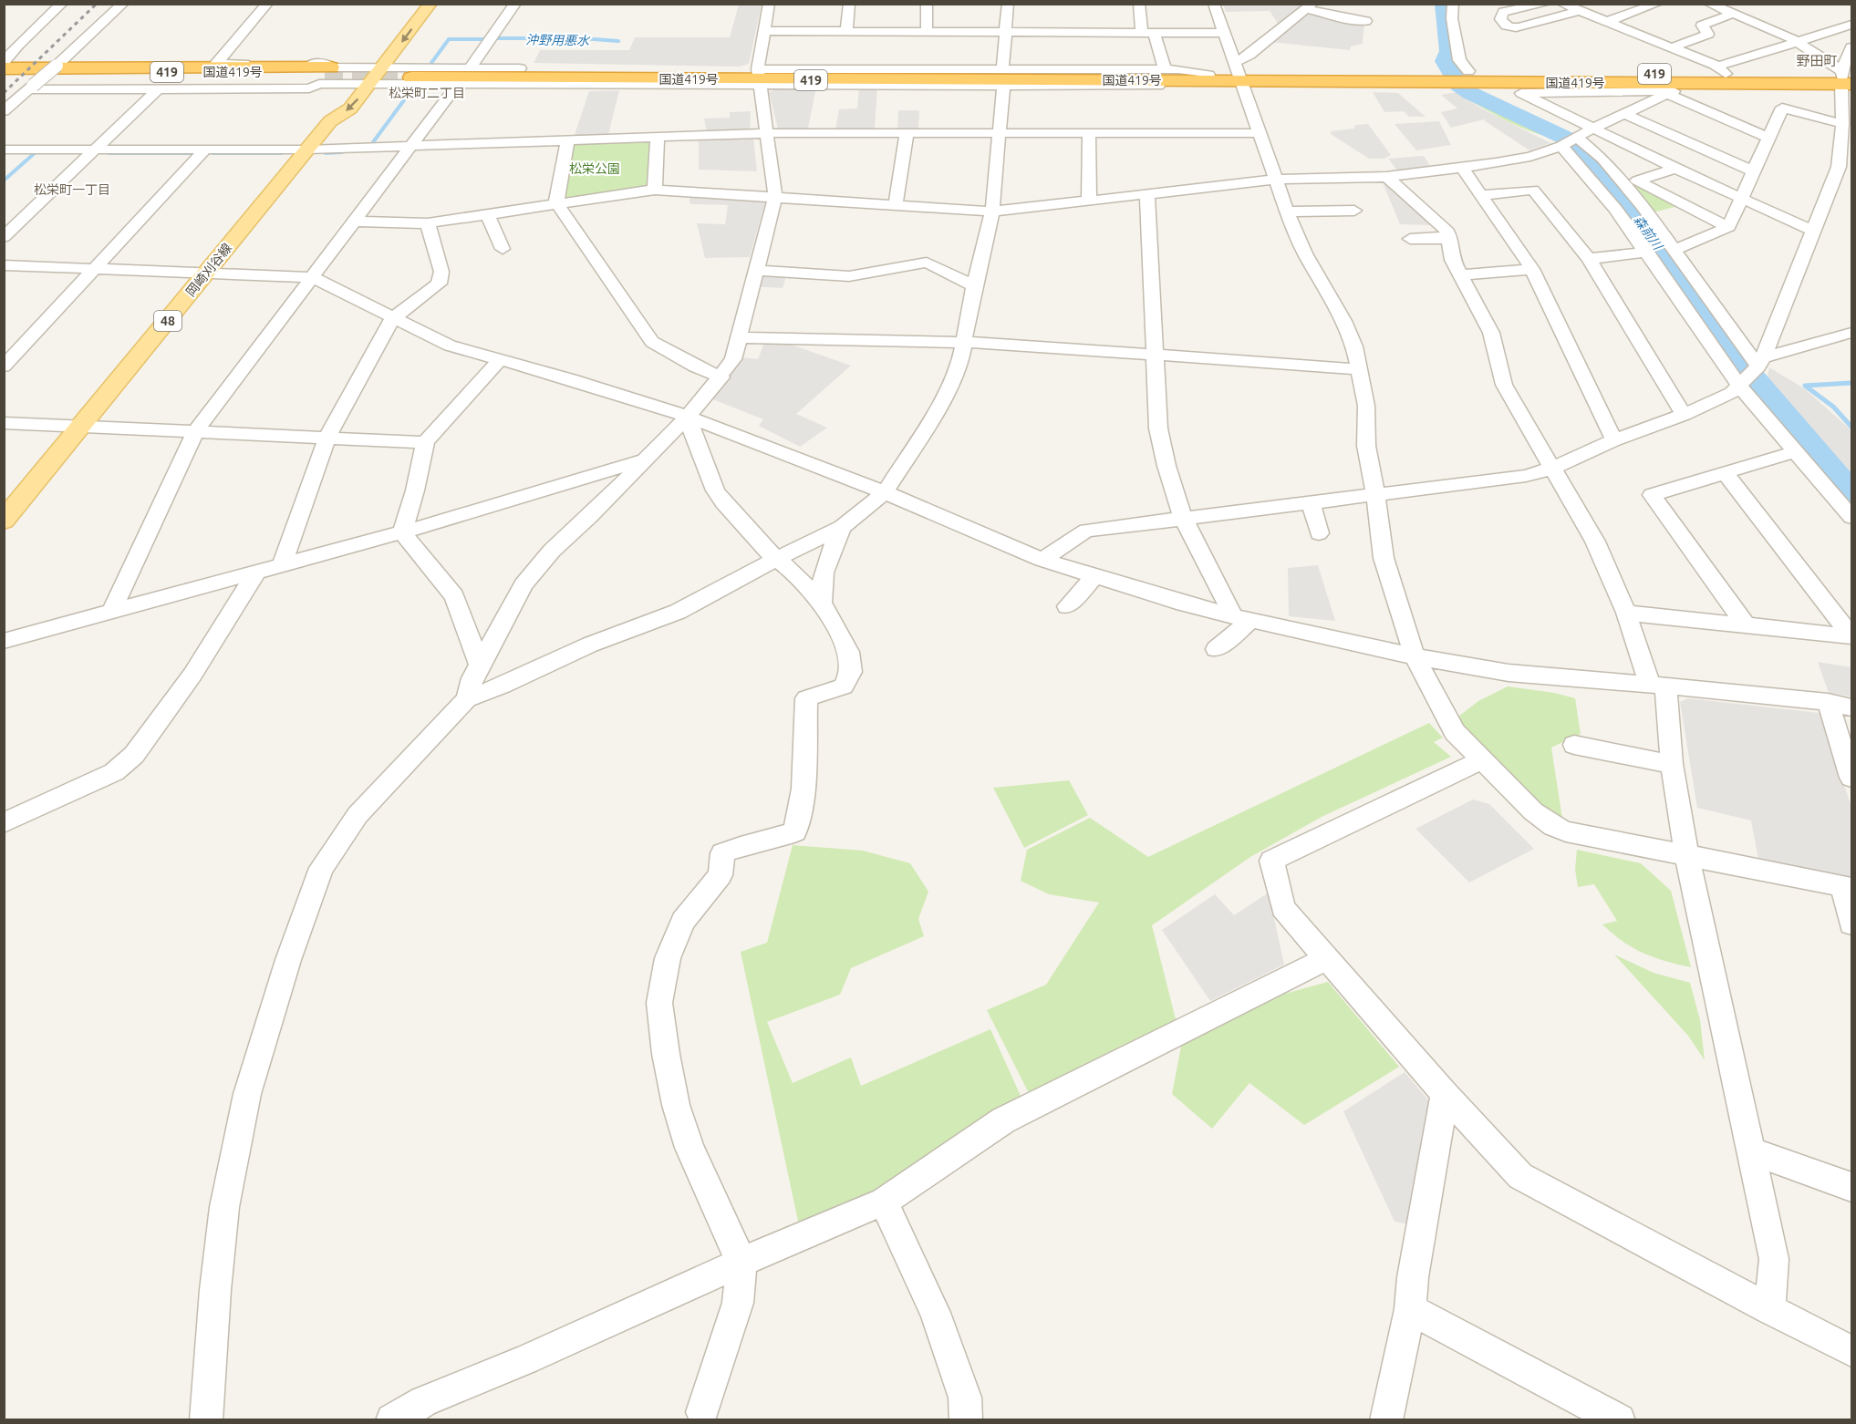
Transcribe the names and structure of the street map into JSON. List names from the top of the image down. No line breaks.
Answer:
{"streets":{"highway":["419","国道419号"],"main road":["岡崎刈谷線","48"]},"districts":["野田町","松栄町二丁目","松栄町一丁目"],"water":["沖野用悪水","森前川"],"parks":["松栄公園"]}
